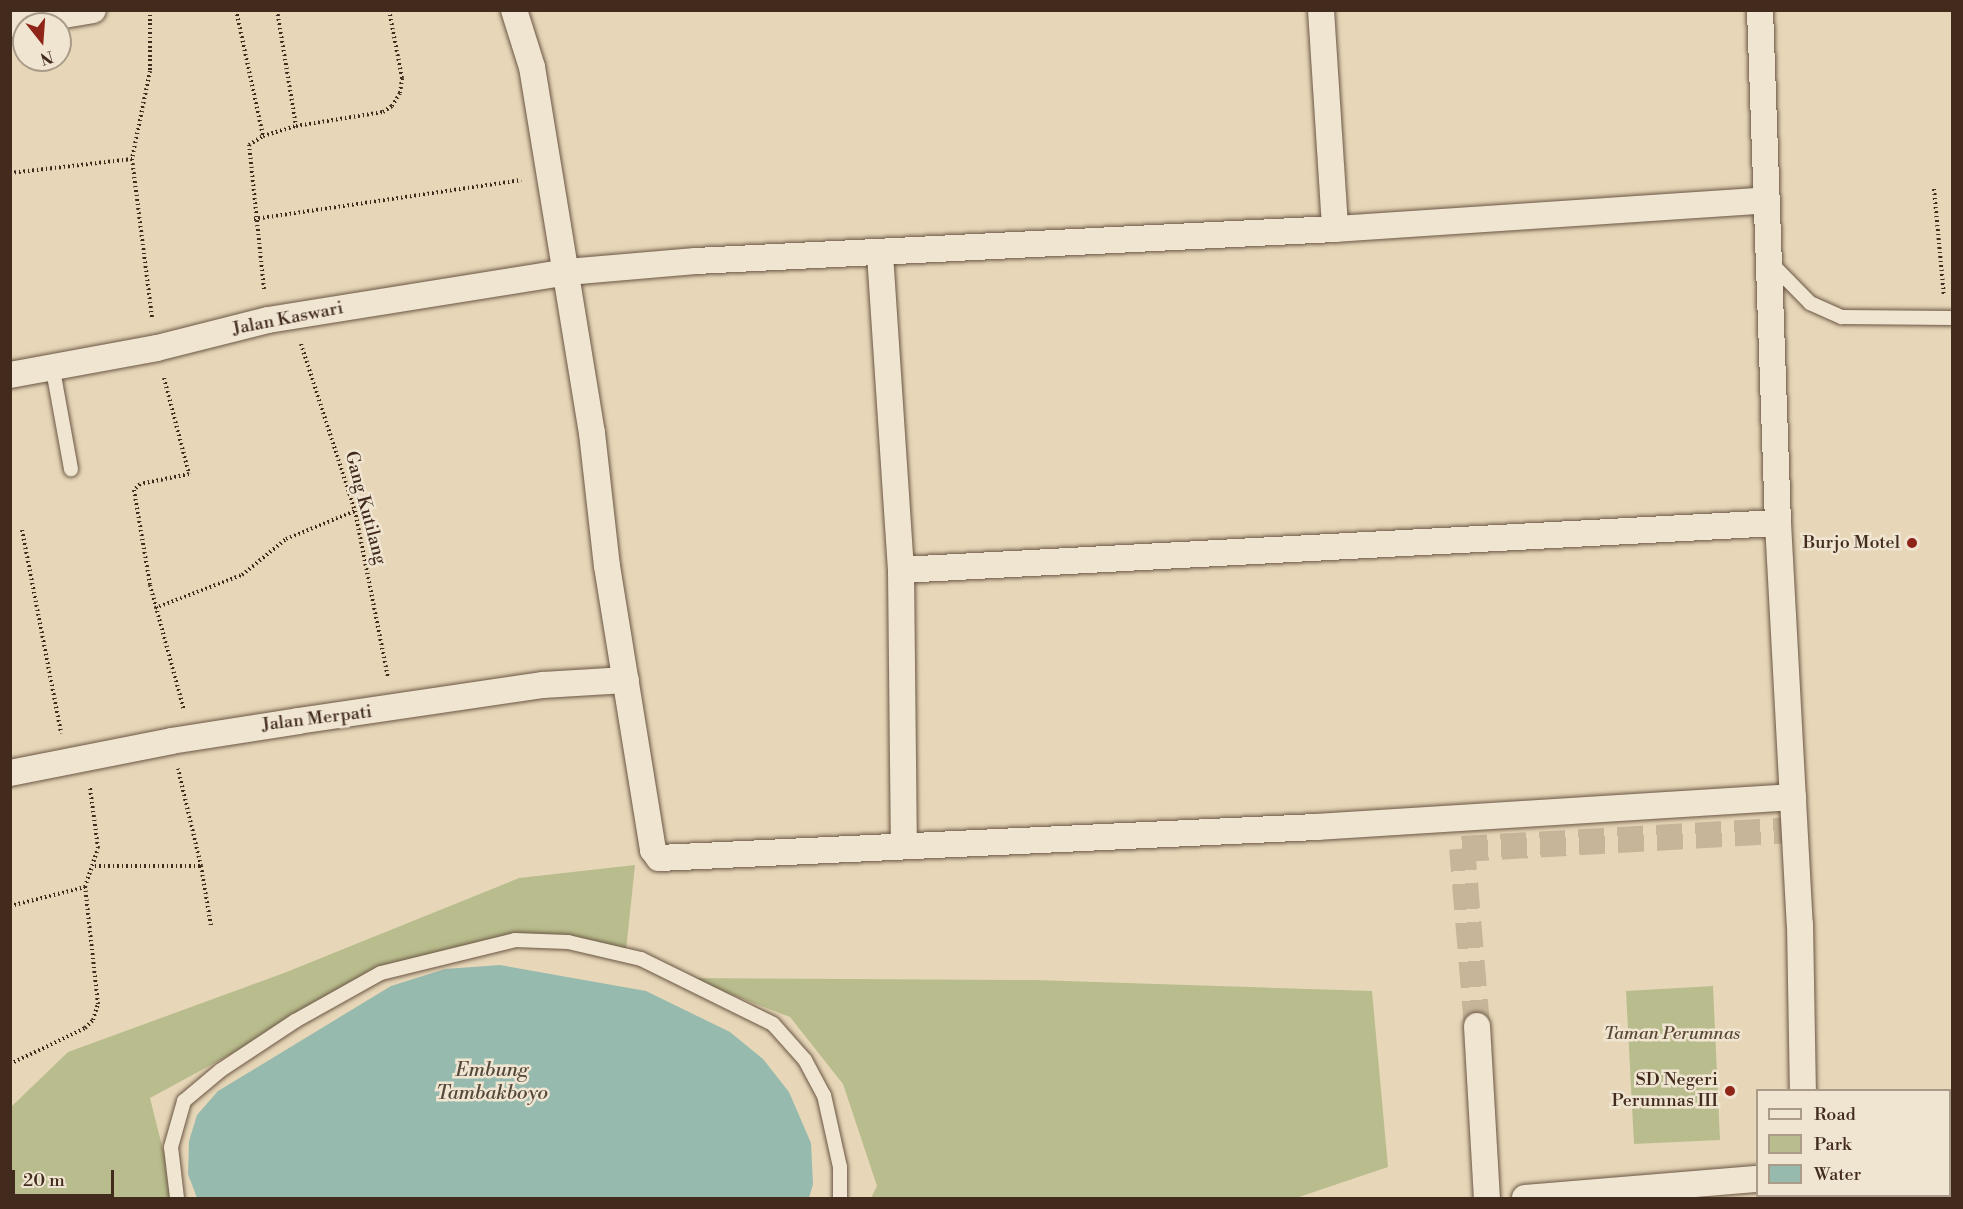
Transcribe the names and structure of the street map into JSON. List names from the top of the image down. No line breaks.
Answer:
{"streets":{"street":["Jalan Kaswari","Jalan Merpati"],"path":["Gang Kutilang"]},"crossings":[["Jalan Kaswari","Gang Kutilang"],["Gang Kutilang","Jalan Merpati"]],"water":["Embung Tambakboyo"],"parks":["Taman Perumnas"],"places":["Burjo Motel","SD Negeri Perumnas III"],"legend":["Road","Park","Water"],"scale_bar":"20 m","north":"bottom"}
